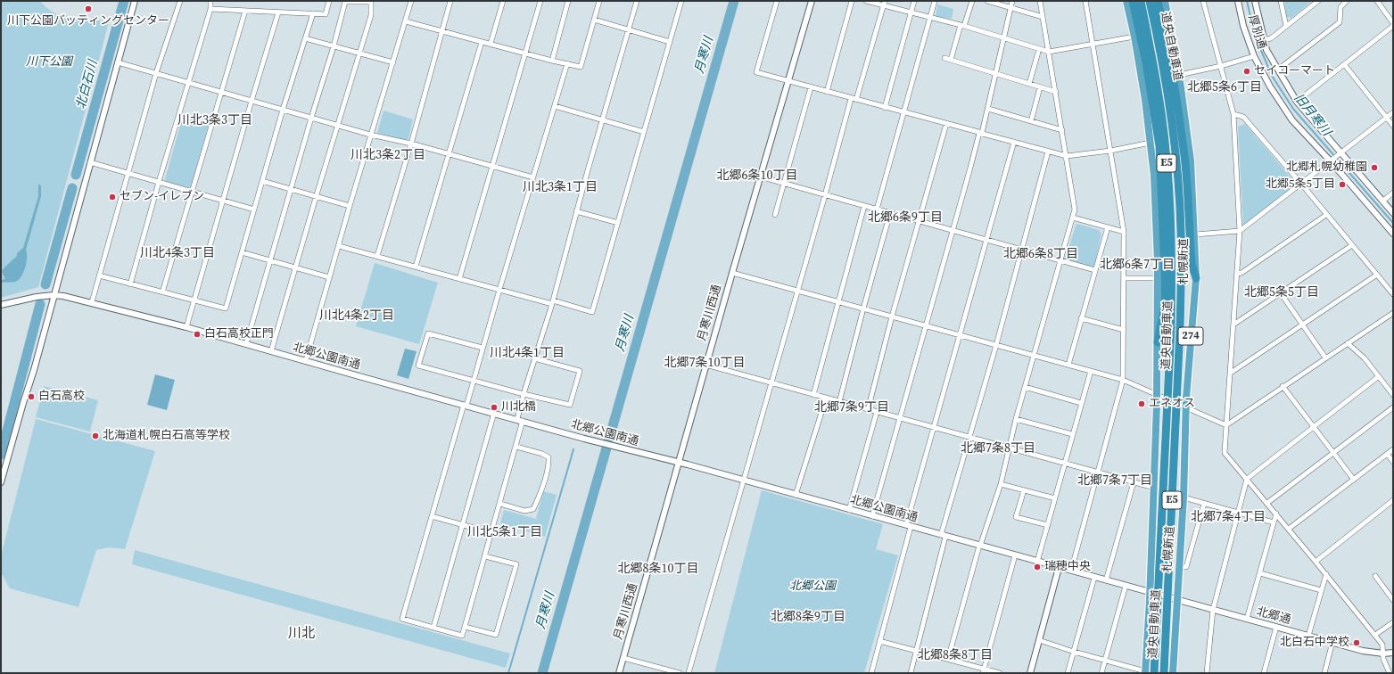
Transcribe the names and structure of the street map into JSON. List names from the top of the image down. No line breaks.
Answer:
{"streets":{"highway":["道央自動車道","E5","札幌新道","274"],"street":["厚別通","月寒川西通","北郷公園南通","北郷通"]},"crossings":[["札幌新道","北郷公園南通"],["札幌新道","北郷通"],["月寒川西通","北郷公園南通"],["北郷公園南通","北郷通"]],"districts":["北郷5条6丁目","川北3条3丁目","川北3条2丁目","北郷6条10丁目","川北3条1丁目","北郷6条9丁目","川北4条3丁目","北郷6条8丁目","北郷6条7丁目","北郷5条5丁目","川北4条2丁目","川北4条1丁目","北郷7条10丁目","北郷7条9丁目","北郷7条8丁目","北郷7条7丁目","北郷7条4丁目","川北5条1丁目","北郷8条10丁目","北郷8条9丁目","川北","北郷8条8丁目"],"water":["月寒川","北白石川","旧月寒川"],"parks":["川下公園","北郷公園"],"places":["川下公園バッティングセンター","セイコーマート","北郷札幌幼稚園","北郷5条5丁目","セブン-イレブン","白石高校正門","白石高校","エネオス","川北橋","北海道札幌白石高等学校","瑞穂中央","北白石中学校"]}
